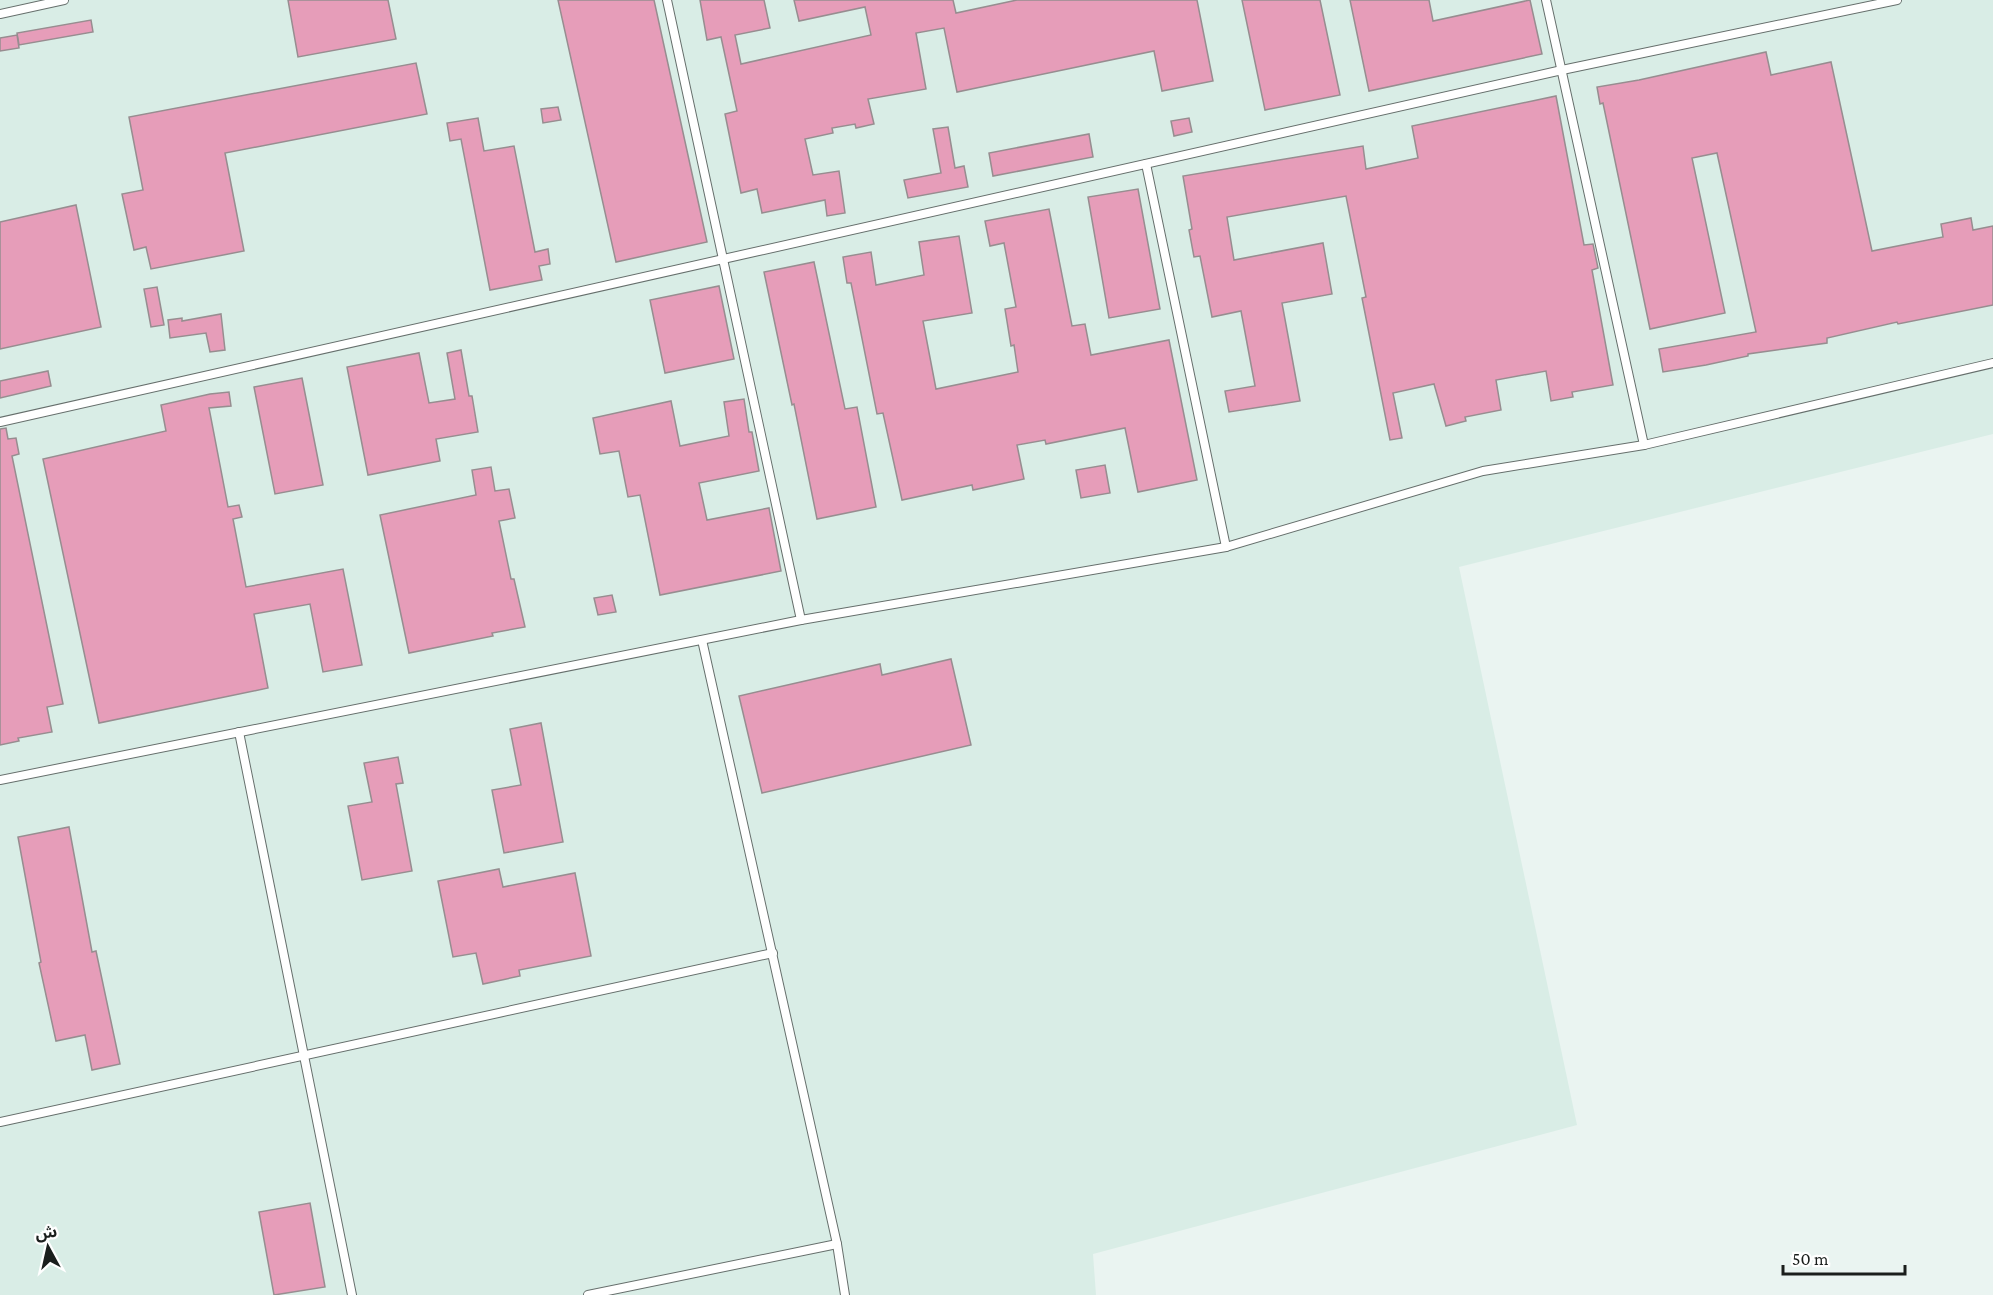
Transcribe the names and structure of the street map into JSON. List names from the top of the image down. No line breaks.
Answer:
{"scale_bar":"50 m","north":"top"}
